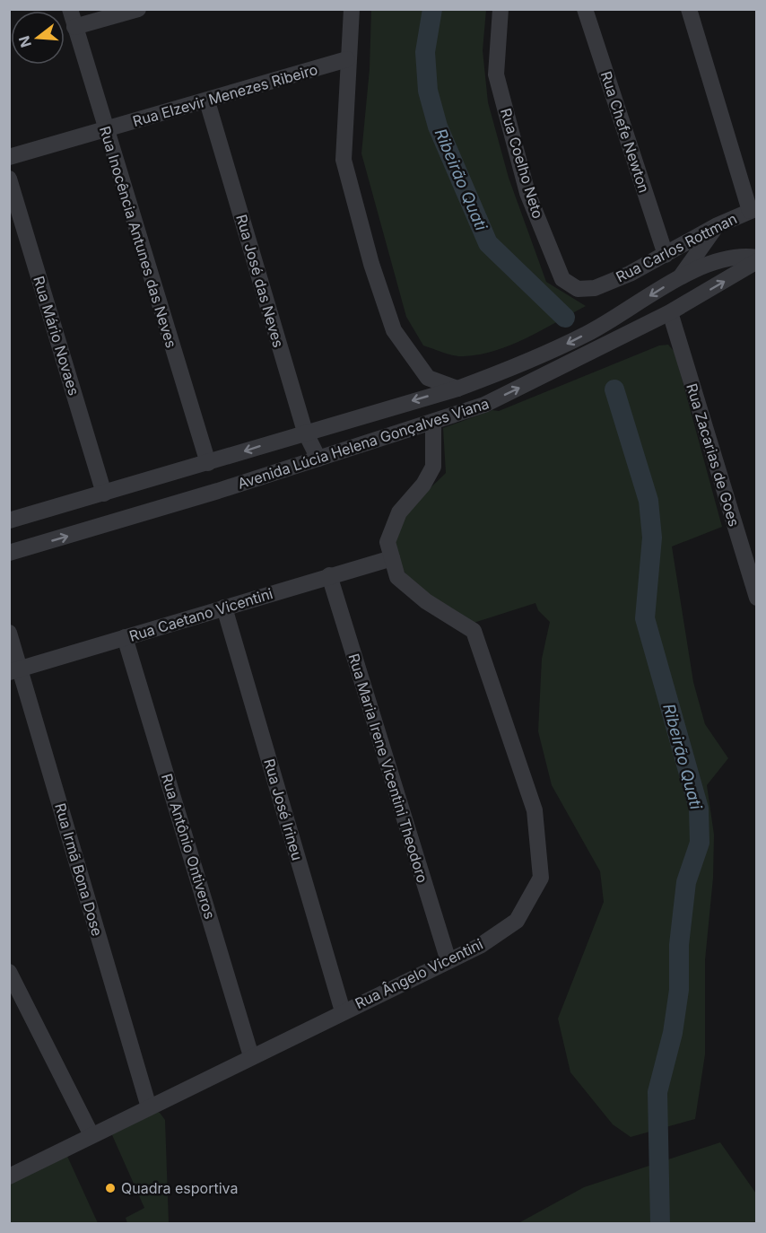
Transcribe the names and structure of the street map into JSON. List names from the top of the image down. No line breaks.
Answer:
{"streets":{"street":["Rua Elzevir Menezes Ribeiro","Rua Chefe Newton","Rua Coelho Neto","Rua Inocência Antunes das Neves","Rua Carlos Rottman","Rua José das Neves","Rua Mário Novaes","Avenida Lúcia Helena Gonçalves Viana","Rua Zacarias de Goes","Rua Caetano Vicentini","Rua Maria Irene Vicentini Theodoro","Rua José Irineu","Rua Antônio Ontiveros","Rua Irmã Bona Dose","Rua Ângelo Vicentini"]},"crossings":[["Rua Elzevir Menezes Ribeiro","Rua Inocência Antunes das Neves"],["Rua Elzevir Menezes Ribeiro","Rua José das Neves"],["Rua Chefe Newton","Rua Carlos Rottman"],["Rua Coelho Neto","Rua Carlos Rottman"],["Rua Inocência Antunes das Neves","Avenida Lúcia Helena Gonçalves Viana"],["Rua José das Neves","Avenida Lúcia Helena Gonçalves Viana"],["Rua Mário Novaes","Avenida Lúcia Helena Gonçalves Viana"],["Avenida Lúcia Helena Gonçalves Viana","Rua Zacarias de Goes"],["Avenida Lúcia Helena Gonçalves Viana","Rua Ângelo Vicentini"],["Rua Caetano Vicentini","Rua Maria Irene Vicentini Theodoro"],["Rua Caetano Vicentini","Rua José Irineu"],["Rua Caetano Vicentini","Rua Antônio Ontiveros"],["Rua Caetano Vicentini","Rua Irmã Bona Dose"],["Rua Caetano Vicentini","Rua Ângelo Vicentini"],["Rua Maria Irene Vicentini Theodoro","Rua Ângelo Vicentini"],["Rua José Irineu","Rua Ângelo Vicentini"],["Rua Antônio Ontiveros","Rua Ângelo Vicentini"],["Rua Irmã Bona Dose","Rua Ângelo Vicentini"]],"water":["Ribeirão Quati"],"places":["Quadra esportiva"],"north":"left"}
